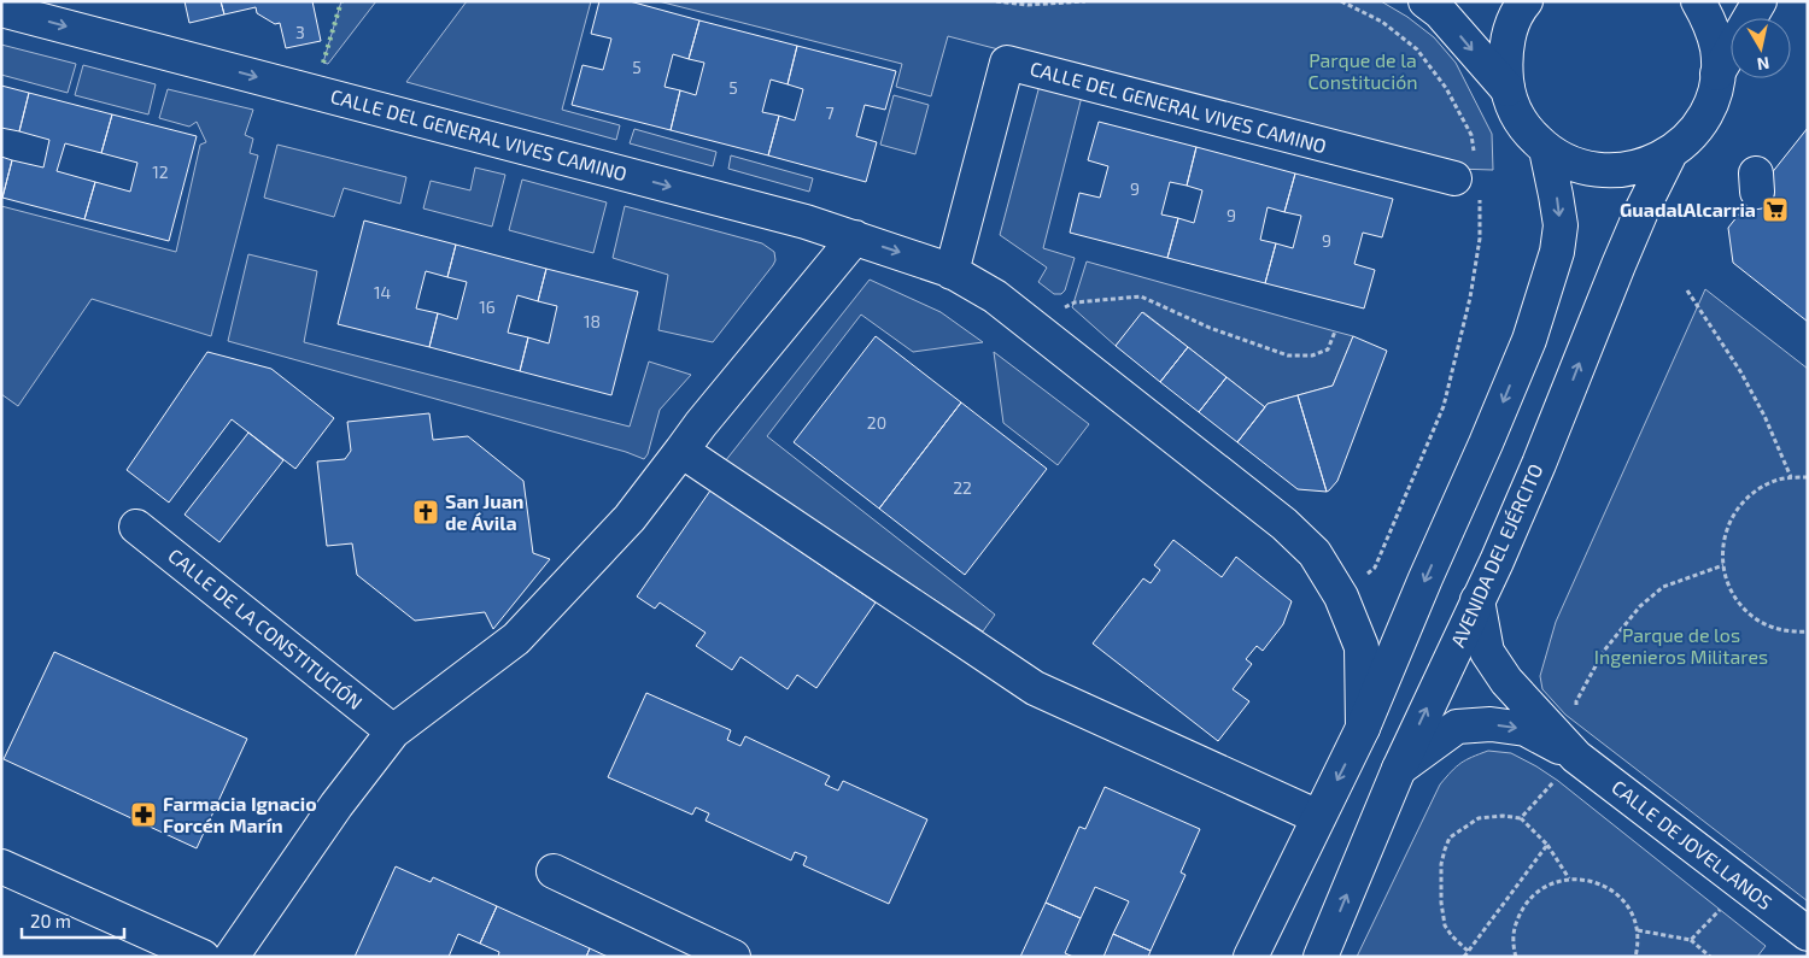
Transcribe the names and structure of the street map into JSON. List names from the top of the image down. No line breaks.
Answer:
{"streets":{"main road":["CALLE DEL GENERAL VIVES CAMINO","AVENIDA DEL EJÉRCITO","CALLE DE LA CONSTITUCIÓN","CALLE DE JOVELLANOS"]},"crossings":[["AVENIDA DEL EJÉRCITO","CALLE DE JOVELLANOS"]],"one_way":["CALLE DEL GENERAL VIVES CAMINO"],"parks":["Parque de la Constitución","Parque de los Ingenieros Militares"],"places":{"supermarket":["GuadalAlcarria"],"church":["San Juan de Ávila"],"pharmacy":["Farmacia Ignacio Forcén Marín"]},"house_numbers":["3","5","5","7","12","9","9","9","14","16","18","20","22"],"scale_bar":"20 m","north":"bottom"}
